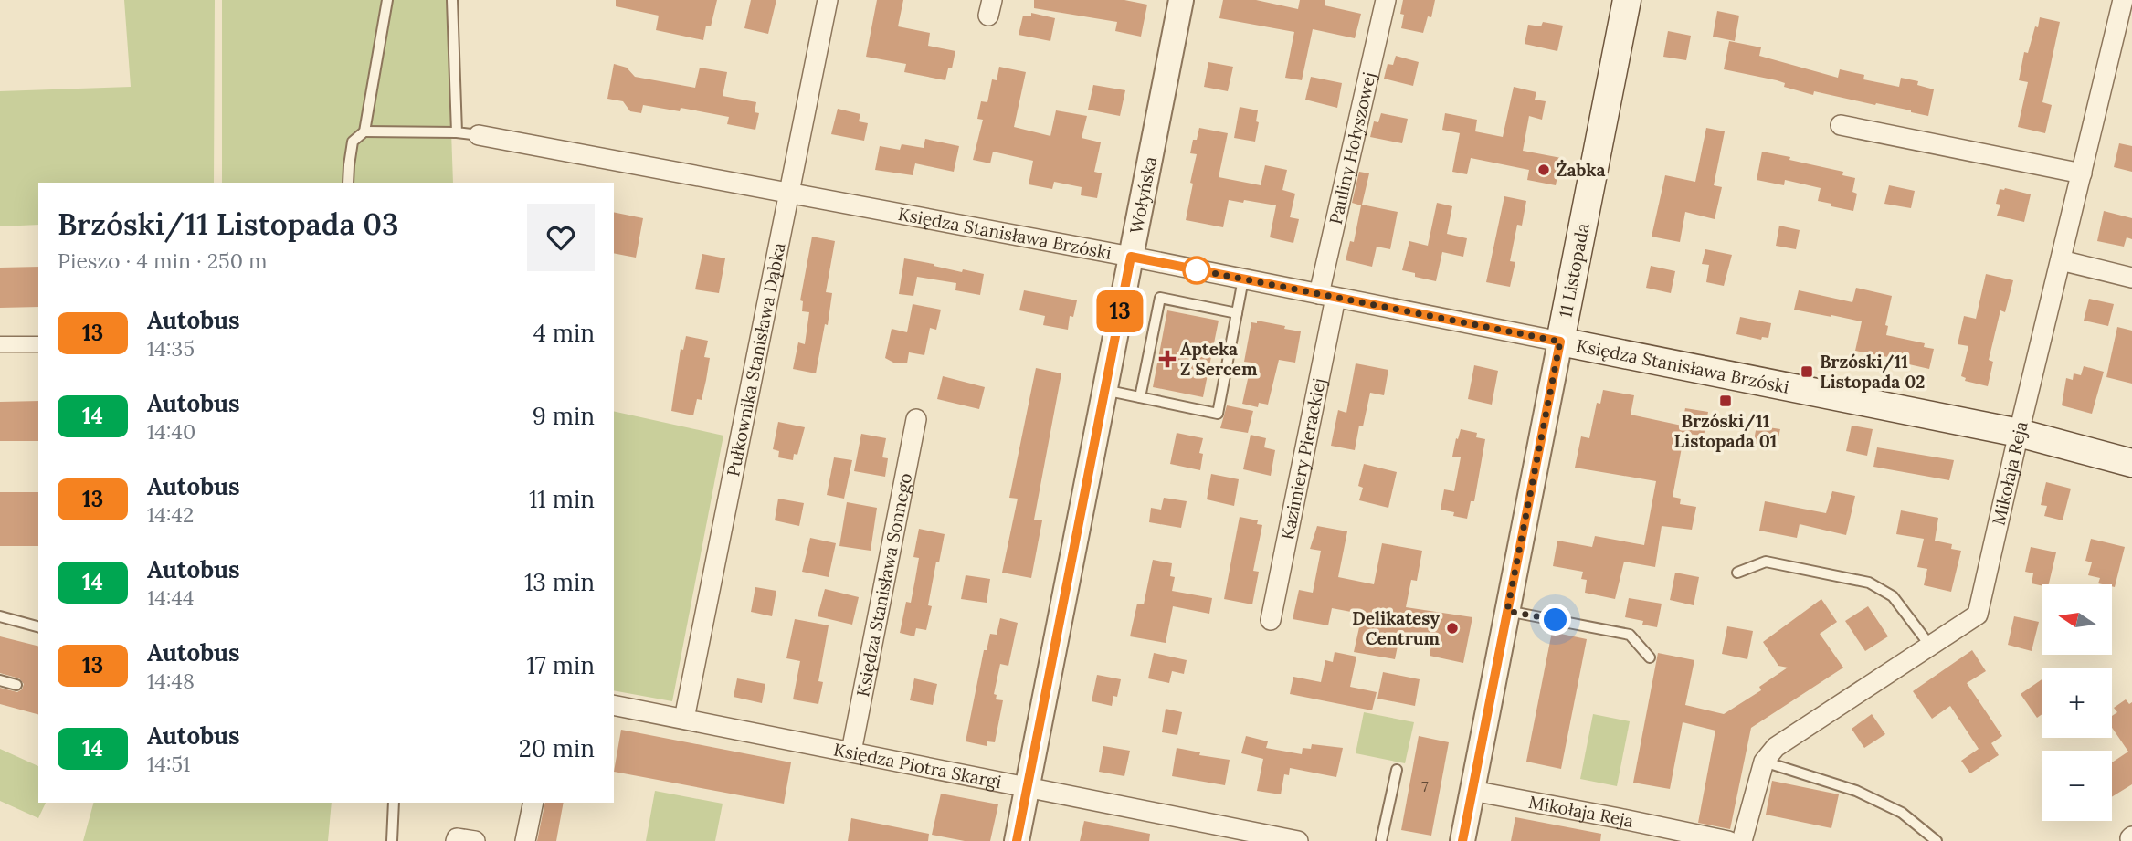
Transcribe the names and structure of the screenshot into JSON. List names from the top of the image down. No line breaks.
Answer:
{"streets":{"main road":["Księdza Stanisława Brzóski","11 Listopada"],"street":["Pauliny Hołyszowej","Wołyńska","Pułkownika Stanisława Dąbka","Kazimiery Pierackiej","Mikołaja Reja","Księdza Stanisława Sonnego","Księdza Piotra Skargi"]},"crossings":[["Pauliny Hołyszowej","Księdza Stanisława Brzóski"],["Pauliny Hołyszowej","Kazimiery Pierackiej"],["Wołyńska","Księdza Stanisława Brzóski"],["Wołyńska","Księdza Piotra Skargi"],["Księdza Stanisława Brzóski","11 Listopada"],["Księdza Stanisława Brzóski","Pułkownika Stanisława Dąbka"],["Księdza Stanisława Brzóski","Kazimiery Pierackiej"],["Księdza Stanisława Brzóski","Mikołaja Reja"],["11 Listopada","Mikołaja Reja"],["Pułkownika Stanisława Dąbka","Księdza Piotra Skargi"],["Księdza Stanisława Sonnego","Księdza Piotra Skargi"]],"places":{"other":["Żabka","Delikatesy Centrum"],"health":["Apteka Z Sercem"],"transit":["Brzóski/11 Listopada 02","Brzóski/11 Listopada 01"]},"lines":["bus line 13"],"house_numbers":["7"],"north":"left","page":{"on_map":"13","heading":["Brzóski/11 Listopada 03","Pieszo · 4 min · 250 m"],"list":[{"mark":"13","name":"Autobus","note":"14:35","value":"4 min"},{"mark":"14","name":"Autobus","note":"14:40","value":"9 min"},{"mark":"13","name":"Autobus","note":"14:42","value":"11 min"},{"mark":"14","name":"Autobus","note":"14:44","value":"13 min"},{"mark":"13","name":"Autobus","note":"14:48","value":"17 min"},{"mark":"14","name":"Autobus","note":"14:51","value":"20 min"}],"map_buttons":["+","−"]}}
